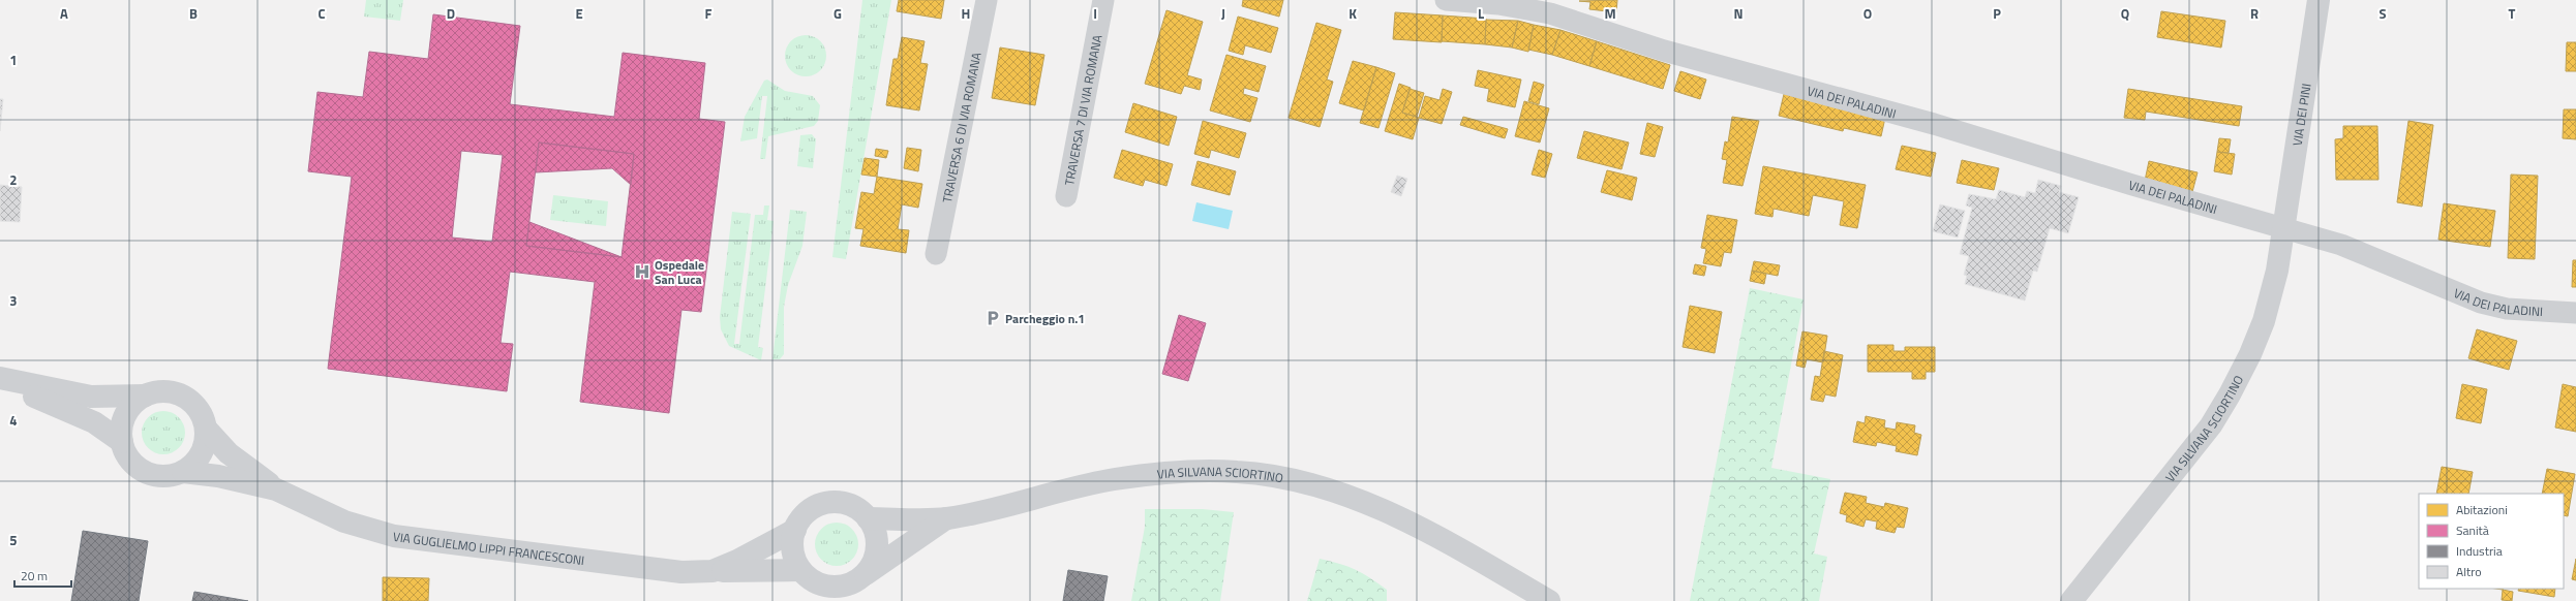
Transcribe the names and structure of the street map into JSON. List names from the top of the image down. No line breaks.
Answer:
{"streets":{"street":["VIA DEI PALADINI","TRAVERSA 7 DI VIA ROMANA","VIA DEI PINI","TRAVERSA 6 DI VIA ROMANA","VIA SILVANA SCIORTINO","VIA GUGLIELMO LIPPI FRANCESCONI"]},"crossings":[["VIA DEI PALADINI","VIA DEI PINI"],["VIA DEI PALADINI","VIA SILVANA SCIORTINO"],["VIA DEI PINI","VIA SILVANA SCIORTINO"],["VIA SILVANA SCIORTINO","VIA GUGLIELMO LIPPI FRANCESCONI"]],"places":{"hospital":["Ospedale San Luca"],"parking":["Parcheggio n.1"]},"legend":["Abitazioni","Sanità","Industria","Altro"],"scale_bar":"20 m","grid":{"columns":["A","B","C","D","E","F","G","H","I","J","K","L","M","N","O","P","Q","R","S","T"],"rows":["1","2","3","4","5"]}}
